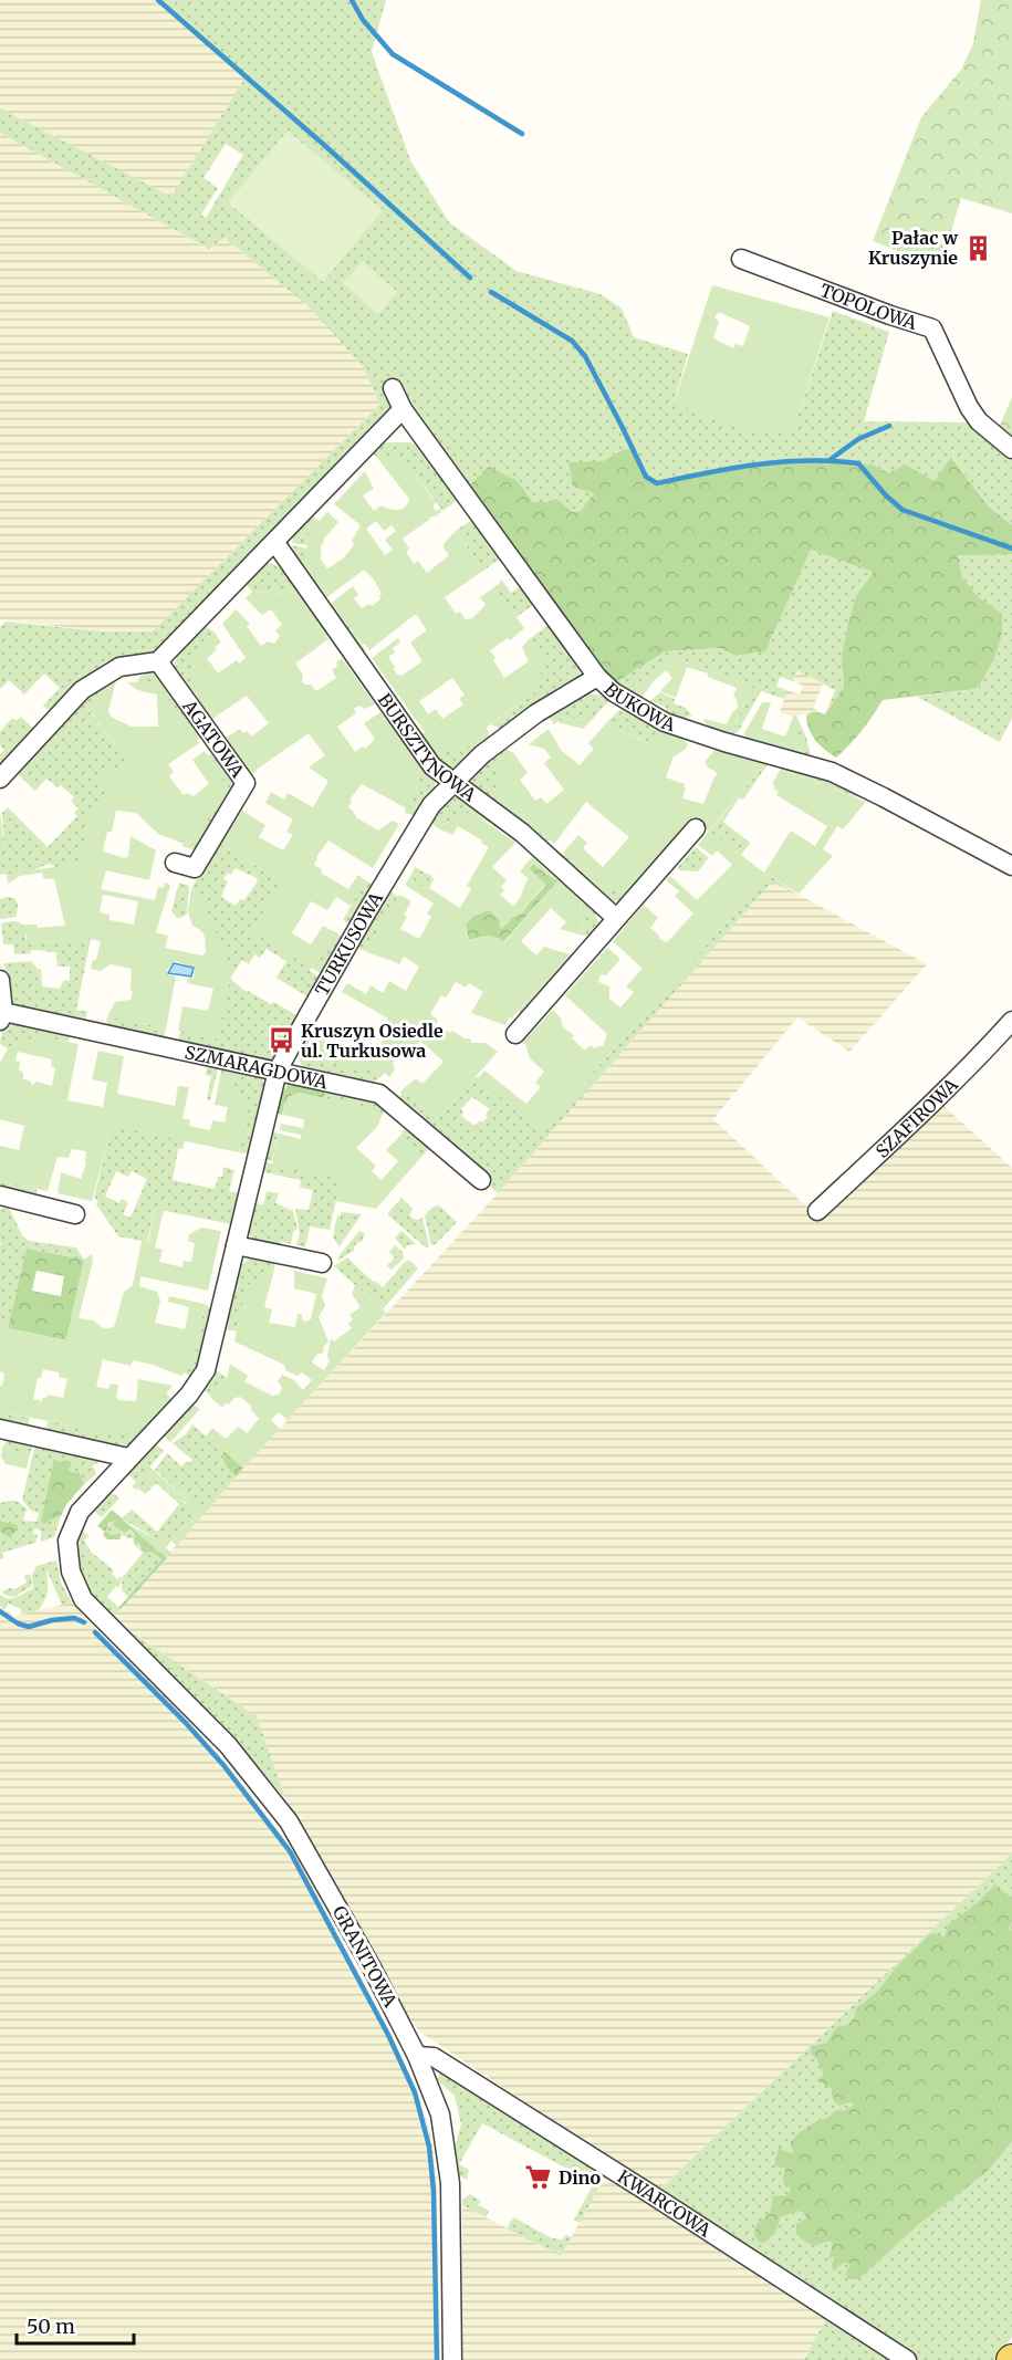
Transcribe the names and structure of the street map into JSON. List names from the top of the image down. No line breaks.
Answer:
{"streets":{"street":["TOPOLOWA","BUKOWA","AGATOWA","BURSZTYNOWA","TURKUSOWA","SZMARAGDOWA","SZAFIROWA","GRANITOWA","KWARCOWA"]},"crossings":[["BUKOWA","TURKUSOWA"],["BURSZTYNOWA","TURKUSOWA"],["TURKUSOWA","SZMARAGDOWA"],["TURKUSOWA","GRANITOWA"],["GRANITOWA","KWARCOWA"]],"places":{"building":["Pałac w Kruszynie"],"bus stop":["Kruszyn Osiedle ul. Turkusowa"],"supermarket":["Dino"]},"scale_bar":"50 m"}
